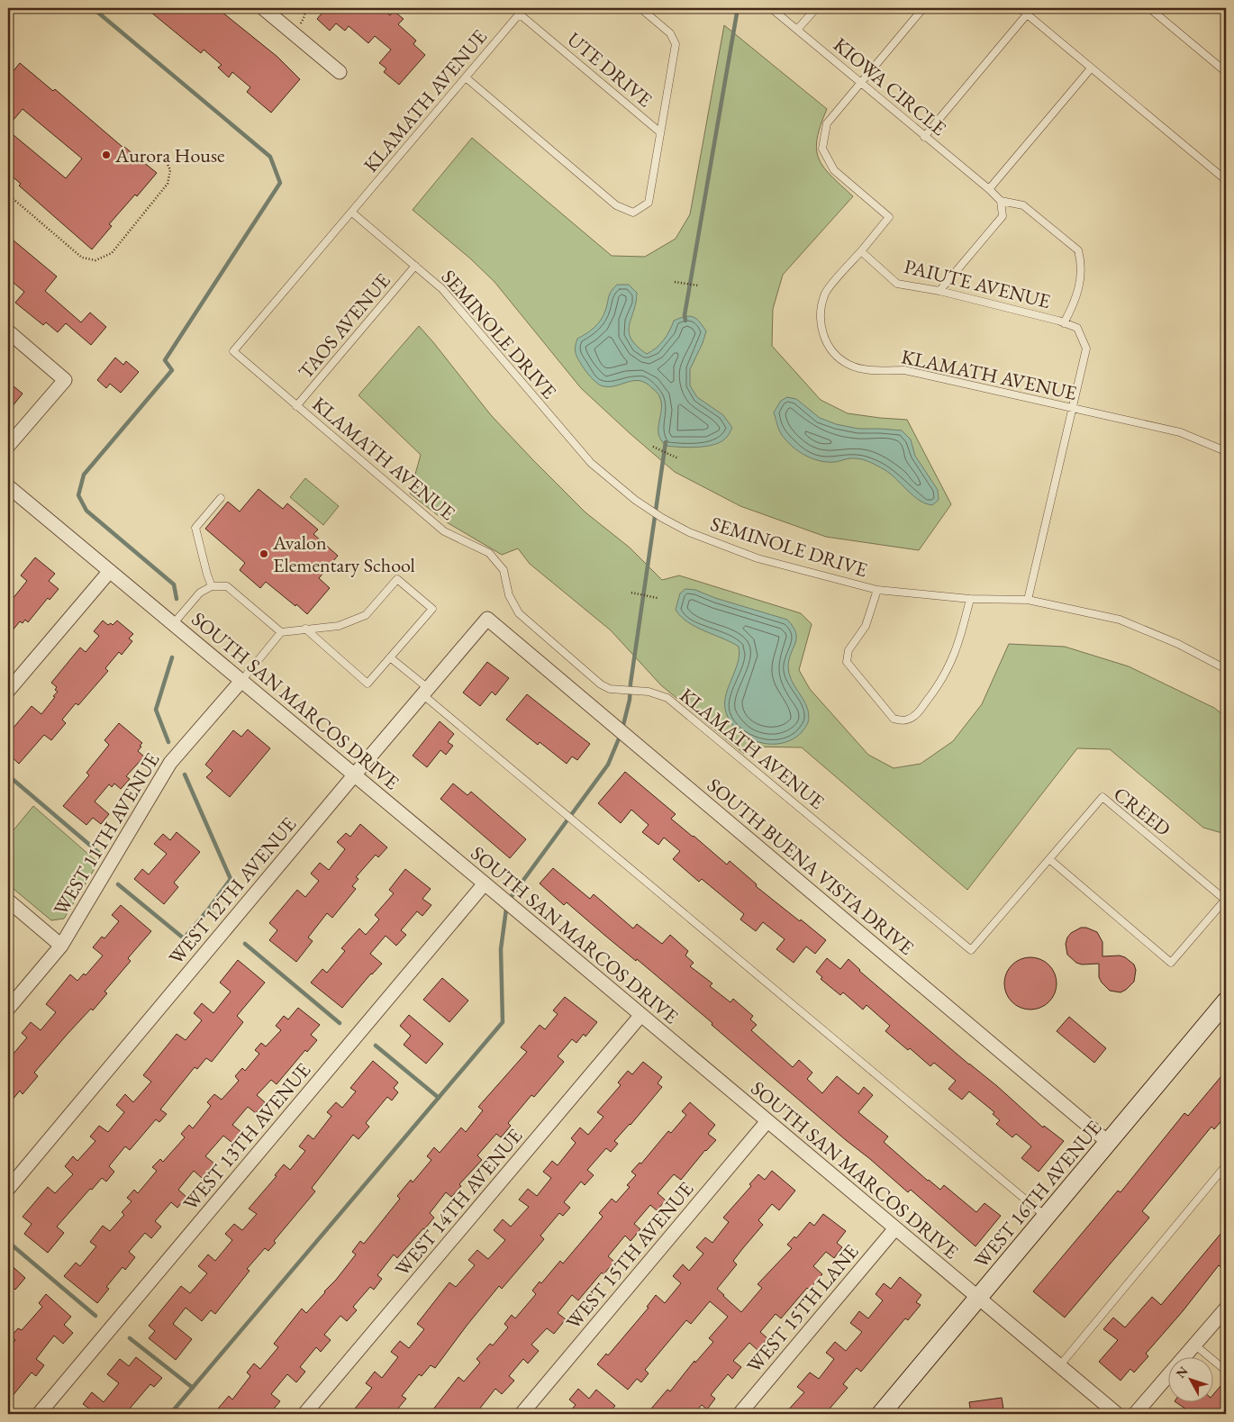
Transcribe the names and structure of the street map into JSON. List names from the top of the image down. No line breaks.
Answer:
{"streets":{"street":["SOUTH SAN MARCOS DRIVE","WEST 11TH AVENUE","SOUTH BUENA VISTA DRIVE","WEST 12TH AVENUE","WEST 13TH AVENUE","WEST 16TH AVENUE","WEST 14TH AVENUE","WEST 15TH AVENUE","WEST 15TH LANE"],"lane":["UTE DRIVE","KIOWA CIRCLE","KLAMATH AVENUE","PAIUTE AVENUE","TAOS AVENUE","SEMINOLE DRIVE","CREED"]},"crossings":[["UTE DRIVE","KLAMATH AVENUE"],["KLAMATH AVENUE","PAIUTE AVENUE"],["KLAMATH AVENUE","TAOS AVENUE"],["KLAMATH AVENUE","SEMINOLE DRIVE"],["KLAMATH AVENUE","CREED"],["PAIUTE AVENUE","SEMINOLE DRIVE"],["TAOS AVENUE","SEMINOLE DRIVE"],["SOUTH SAN MARCOS DRIVE","WEST 11TH AVENUE"],["SOUTH SAN MARCOS DRIVE","WEST 12TH AVENUE"],["SOUTH SAN MARCOS DRIVE","WEST 13TH AVENUE"],["SOUTH SAN MARCOS DRIVE","WEST 16TH AVENUE"],["SOUTH SAN MARCOS DRIVE","WEST 14TH AVENUE"],["SOUTH SAN MARCOS DRIVE","WEST 15TH AVENUE"],["SOUTH SAN MARCOS DRIVE","WEST 15TH LANE"],["SOUTH BUENA VISTA DRIVE","WEST 12TH AVENUE"],["SOUTH BUENA VISTA DRIVE","WEST 16TH AVENUE"]],"places":["Aurora House","Avalon Elementary School"],"north":"top left"}
